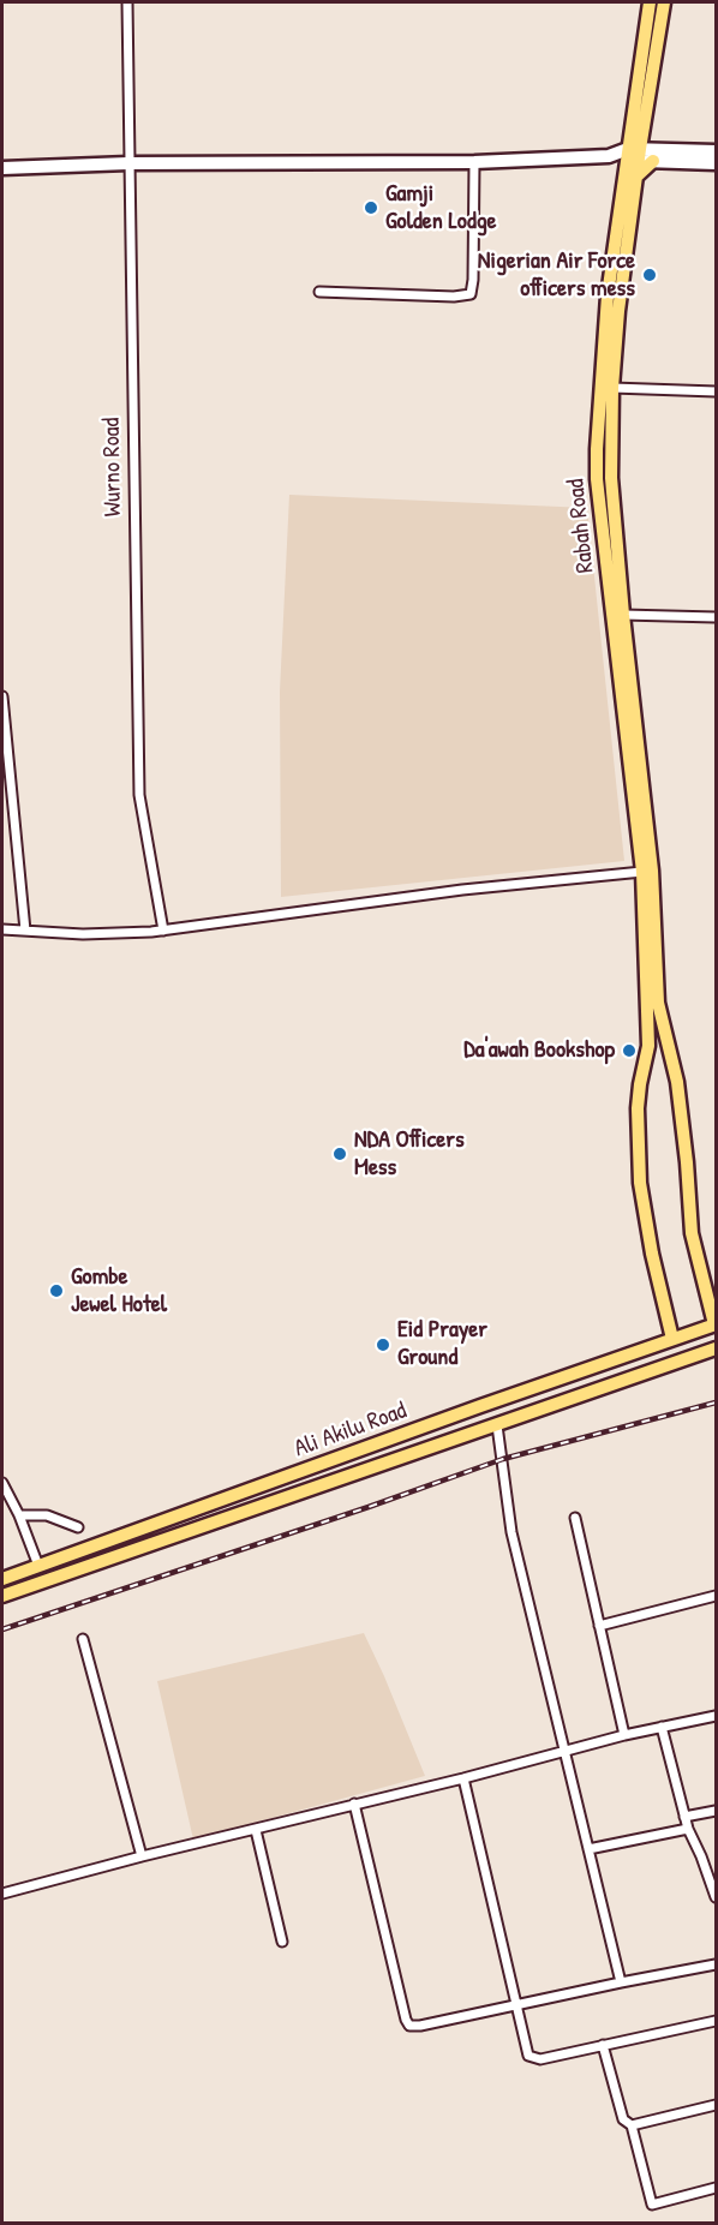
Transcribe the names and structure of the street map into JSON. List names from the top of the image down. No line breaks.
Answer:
{"streets":{"main road":["Rabah Road","Ali Akilu Road"],"street":["Wurno Road"]},"crossings":[["Rabah Road","Ali Akilu Road"]],"places":["Gamji Golden Lodge","Nigerian Air Force officers mess","Da'awah Bookshop","NDA Officers Mess","Gombe Jewel Hotel","Eid Prayer Ground"]}
